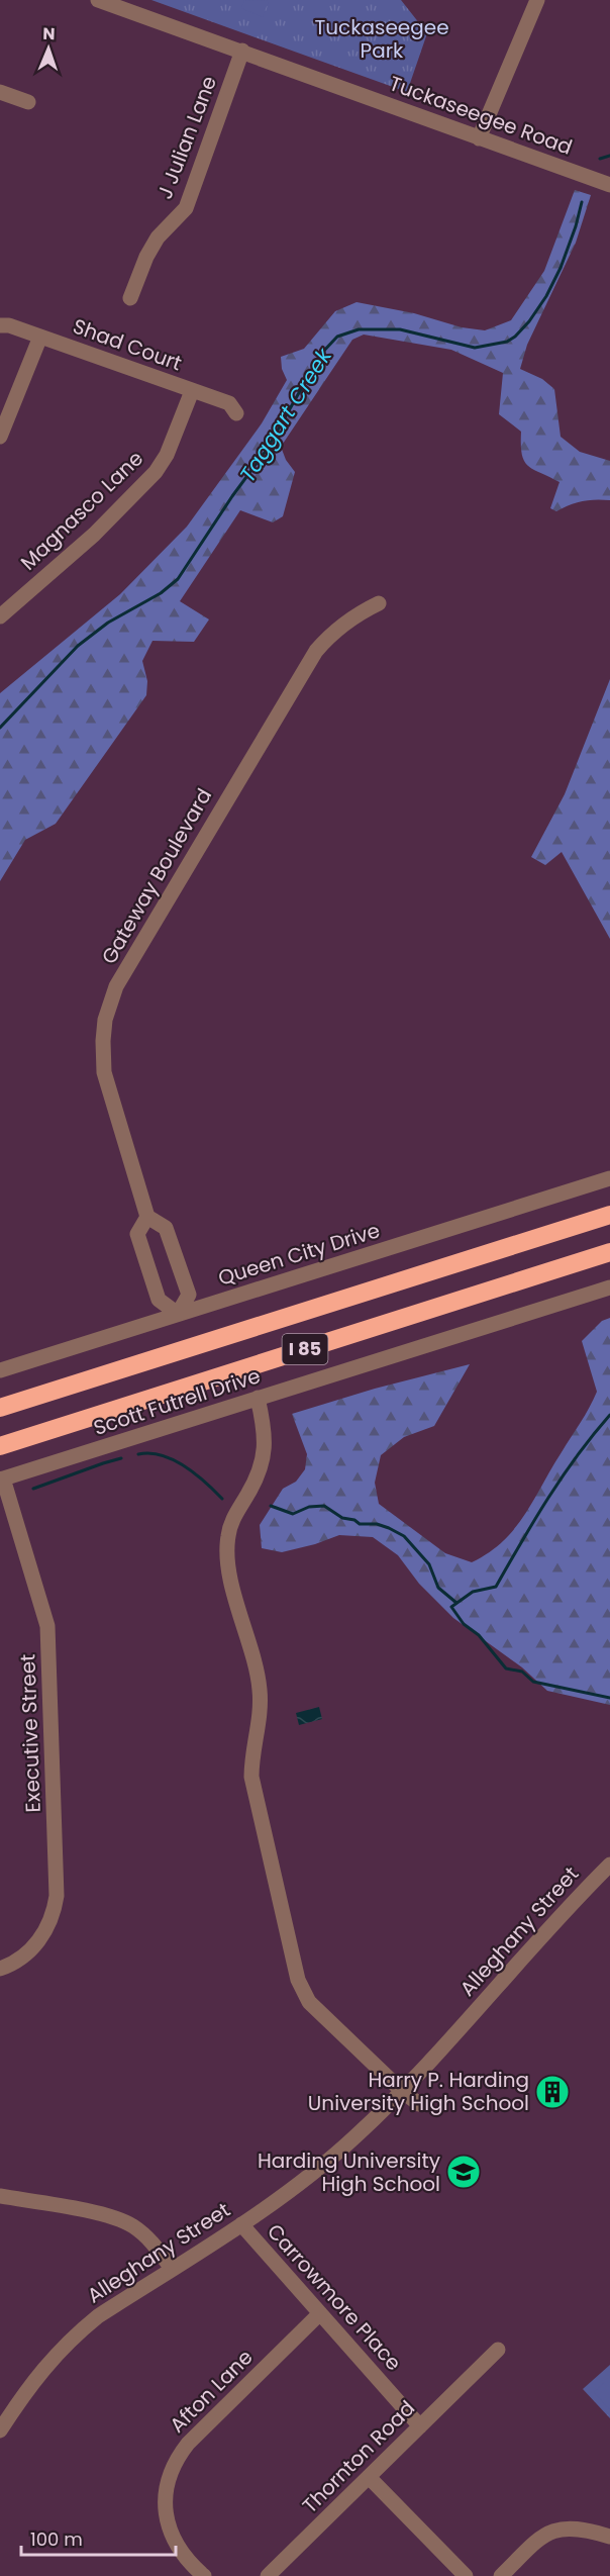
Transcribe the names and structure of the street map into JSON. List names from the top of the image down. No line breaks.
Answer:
{"streets":{"highway":["I 85"],"street":["Tuckaseegee Road","J Julian Lane","Shad Court","Magnasco Lane","Gateway Boulevard","Queen City Drive","Scott Futrell Drive","Executive Street","Alleghany Street","Carrowmore Place","Afton Lane","Thornton Road"]},"crossings":[["Tuckaseegee Road","J Julian Lane"],["Shad Court","Magnasco Lane"],["Scott Futrell Drive","Executive Street"],["Alleghany Street","Carrowmore Place"],["Carrowmore Place","Afton Lane"],["Carrowmore Place","Thornton Road"]],"water":["Taggart Creek"],"parks":["Tuckaseegee Park"],"places":{"building":["Harry P. Harding University High School"],"school or university":["Harding University High School"]},"scale_bar":"100 m","north":"top"}
